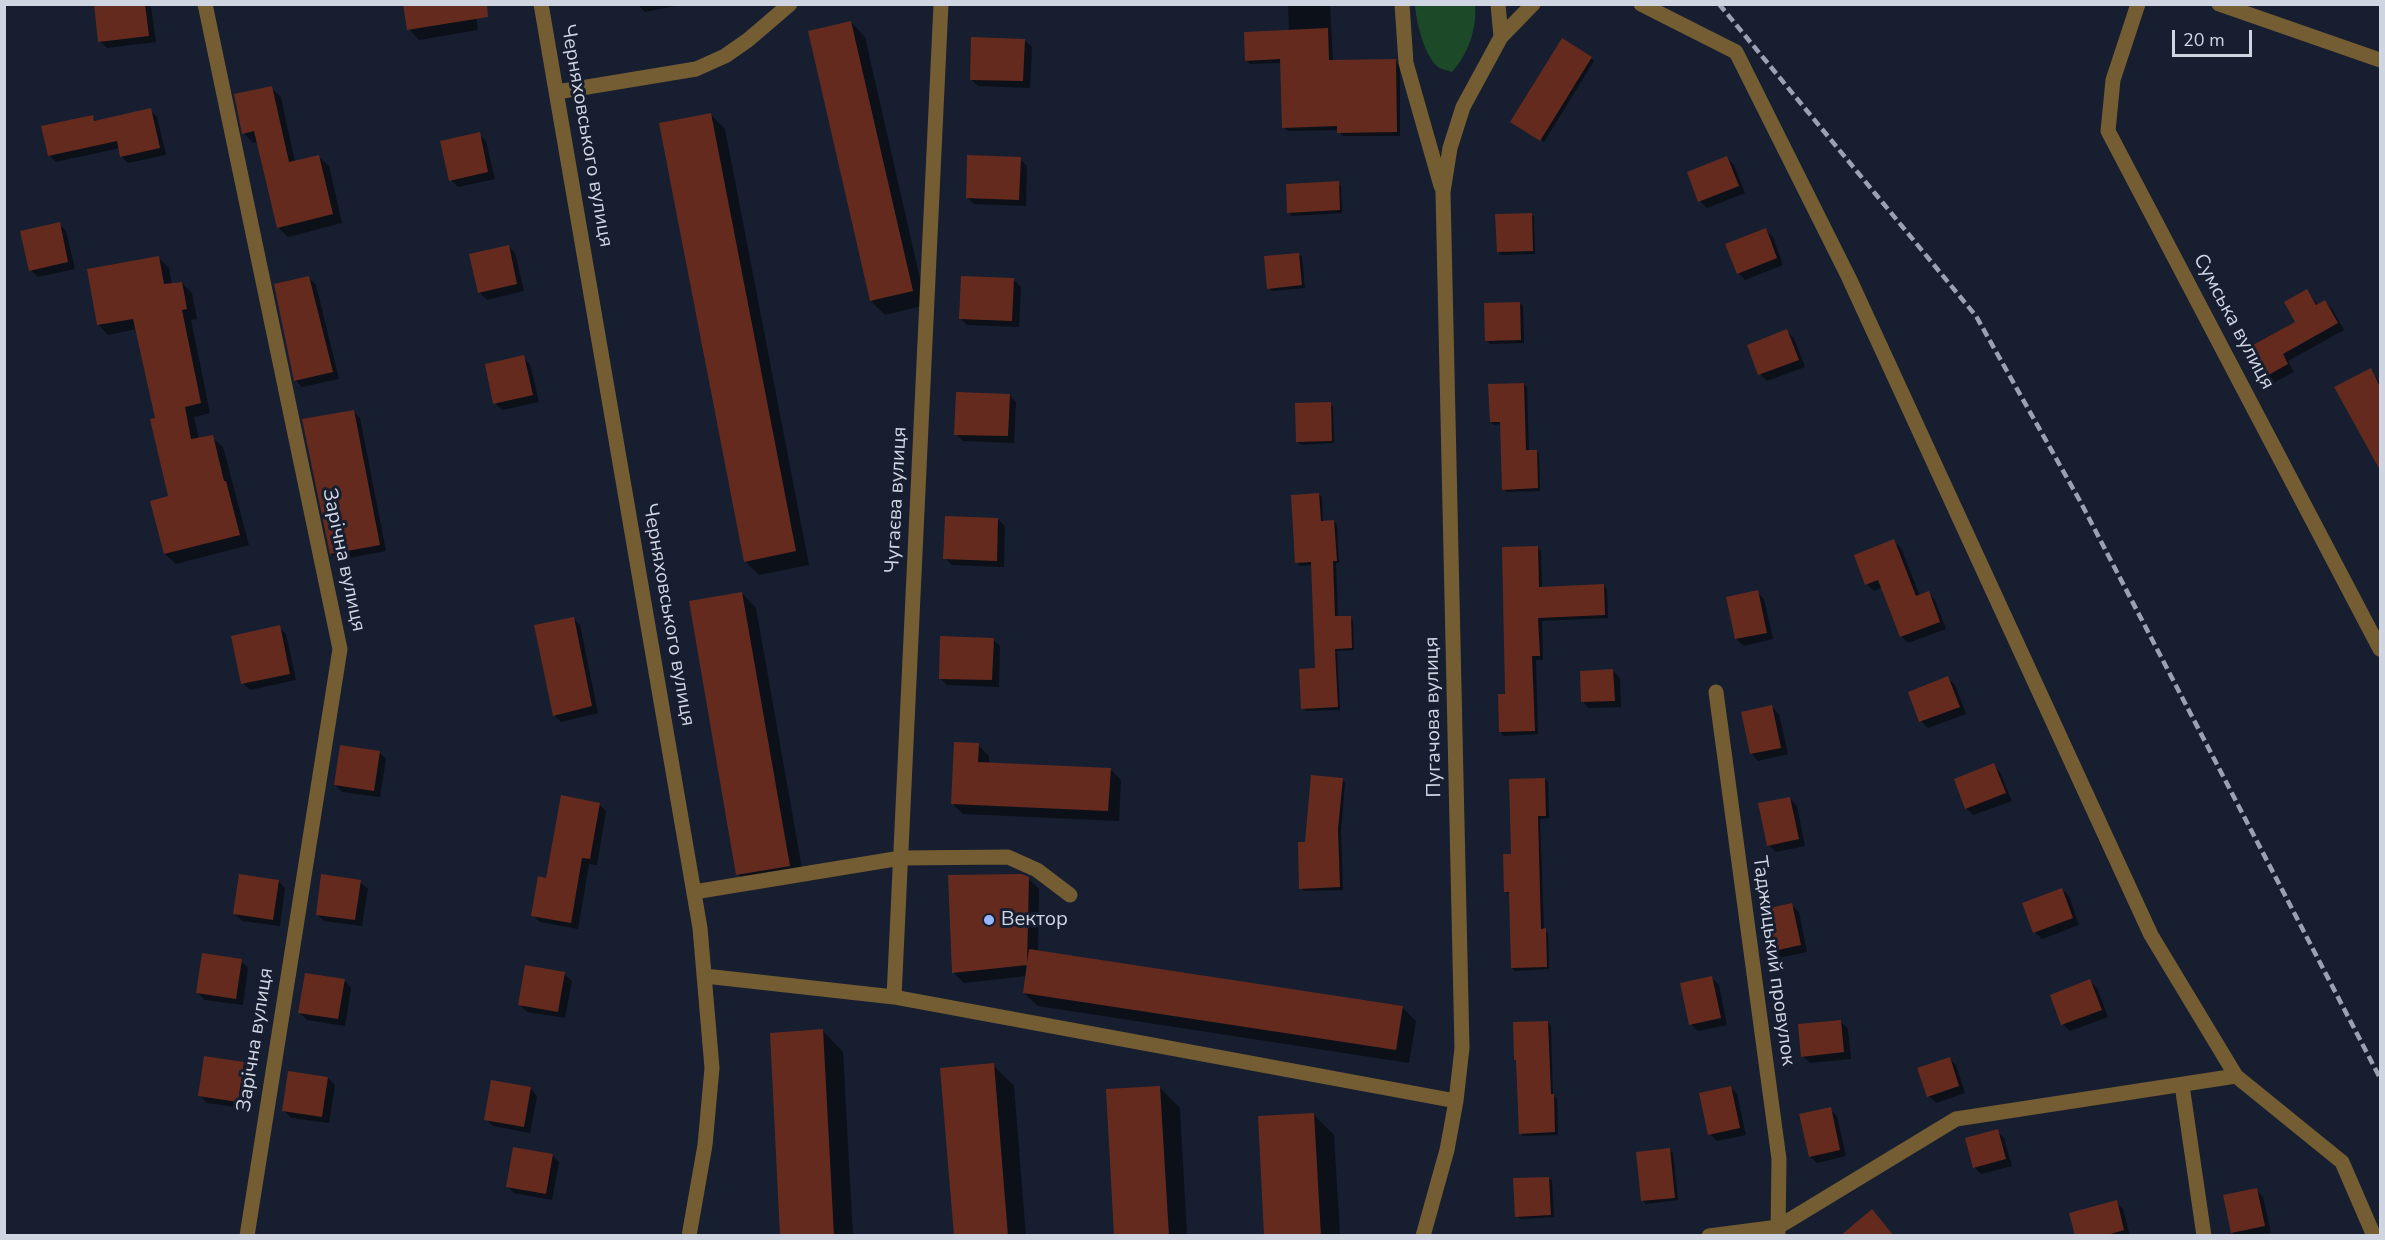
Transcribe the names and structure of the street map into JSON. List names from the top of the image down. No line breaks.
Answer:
{"streets":{"street":["Черняховського вулиця","Сумська вулиця","Чугаєва вулиця","Зарічна вулиця","Пугачова вулиця","Таджицький провулок"]},"places":["Вектор"],"scale_bar":"20 m"}
